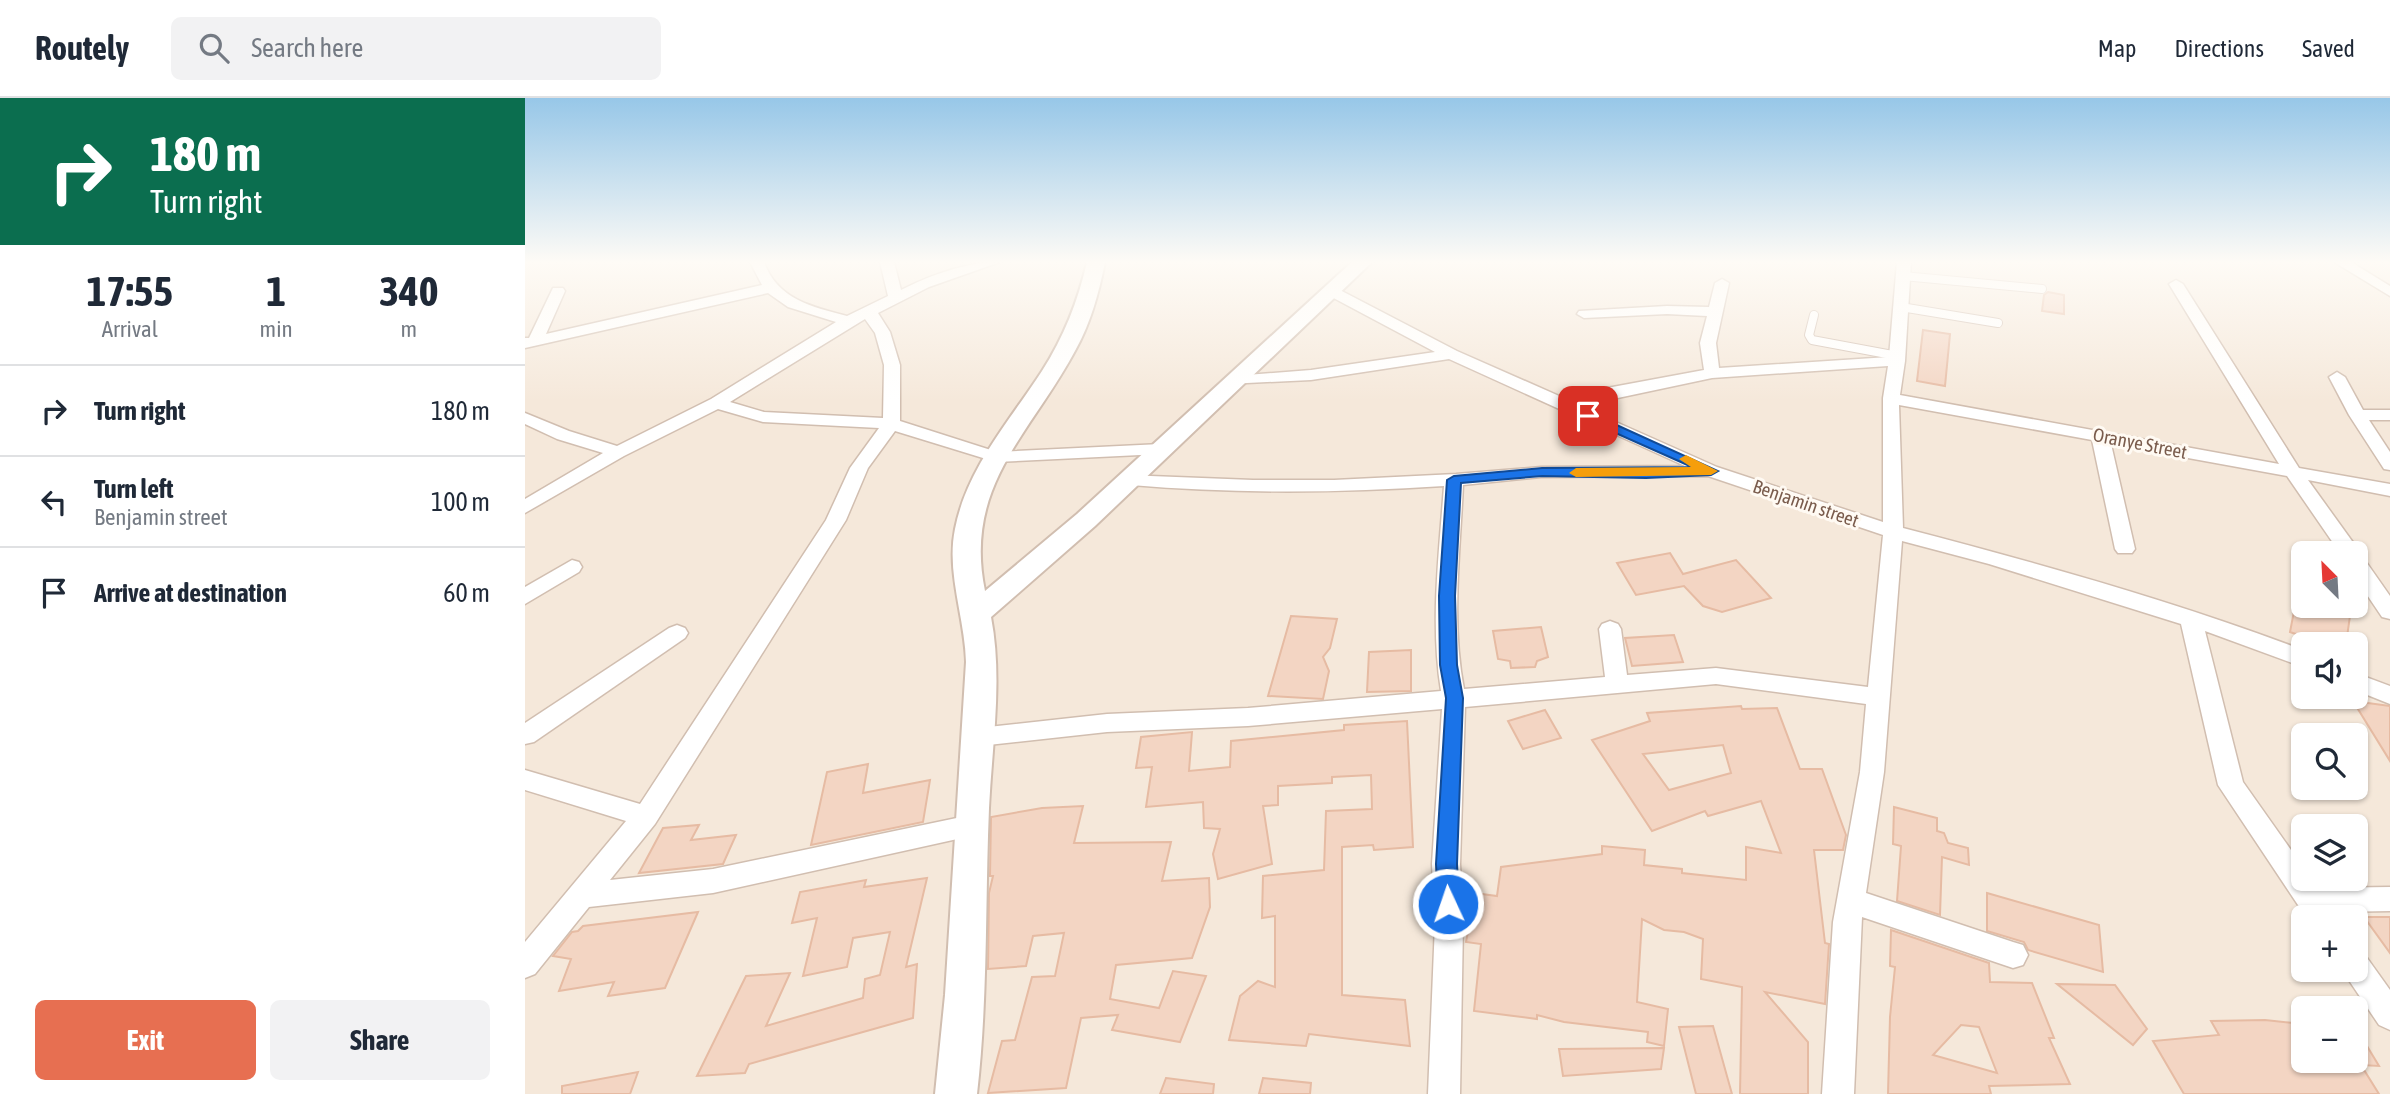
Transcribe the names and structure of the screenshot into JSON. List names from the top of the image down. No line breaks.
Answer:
{"streets":{"street":["Oranye Street","Benjamin street"]},"north":"top left","page":{"header":"Routely","search":"Search here","nav":["Map","Directions","Saved"],"turn":["180 m","Turn right"],"eta":["17:55","Arrival","1","min","340","m"],"list":[{"name":"Turn right","value":"180 m"},{"name":"Turn left","note":"Benjamin street","value":"100 m"},{"name":"Arrive at destination","value":"60 m"}],"map_buttons":["+","−"],"buttons":["Exit","Share"]}}
